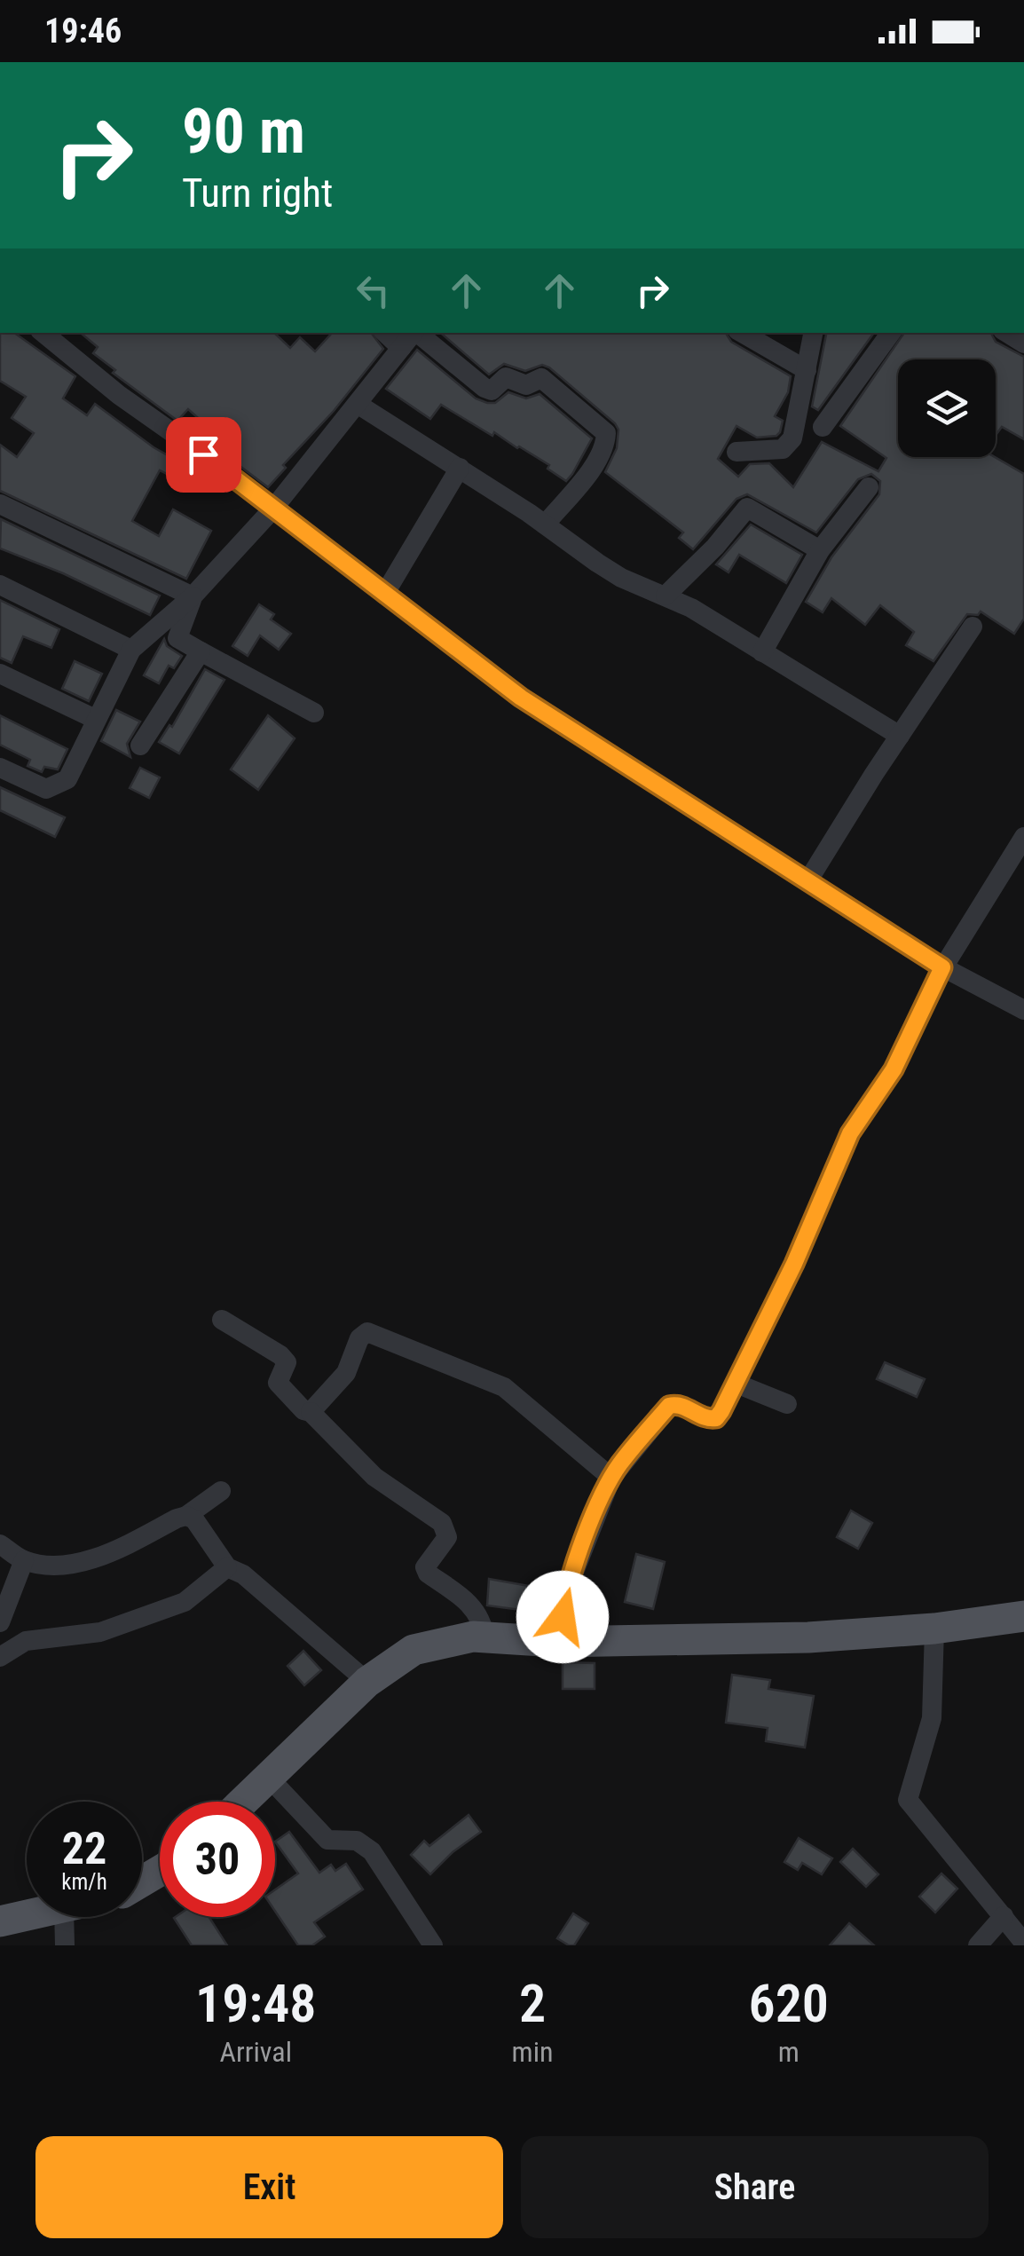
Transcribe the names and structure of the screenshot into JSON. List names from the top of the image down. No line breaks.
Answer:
{"page":{"status":"19:46","turn":["90 m","Turn right"],"speed":"22 km/h","limit":"30","eta":["19:48","Arrival","2","min","620","m"],"buttons":["Exit","Share"]}}
